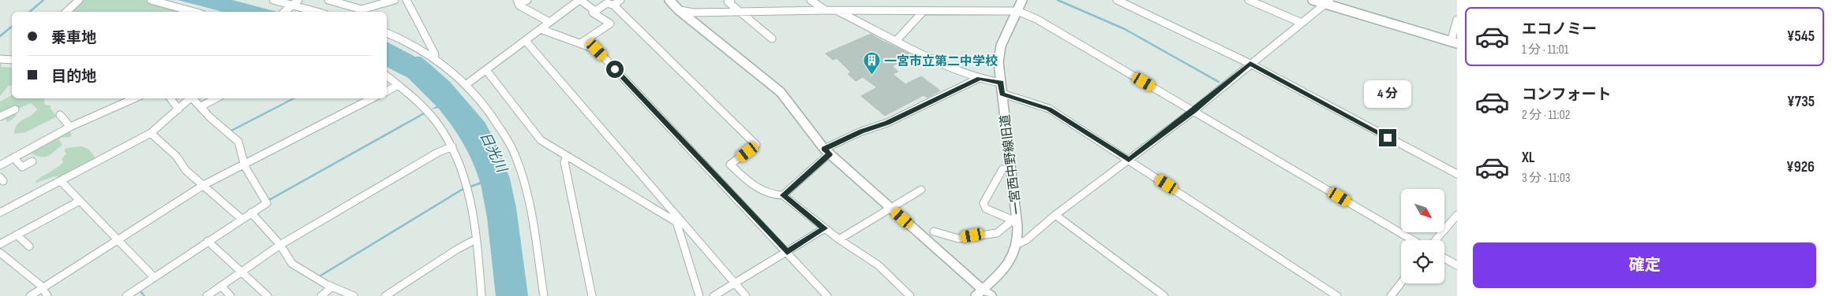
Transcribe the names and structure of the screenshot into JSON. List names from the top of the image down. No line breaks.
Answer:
{"streets":{"street":["一宮西中野線旧道"]},"water":["日光川"],"places":{"building":["一宮市立第二中学校"]},"north":"bottom right","page":{"list":[{"name":"エコノミー","note":"1 分 · 11:01","value":"¥545"},{"name":"コンフォート","note":"2 分 · 11:02","value":"¥735"},{"name":"XL","note":"3 分 · 11:03","value":"¥926"}],"banner":["乗車地","目的地"],"bubble":"4 分","buttons":"確定"}}
